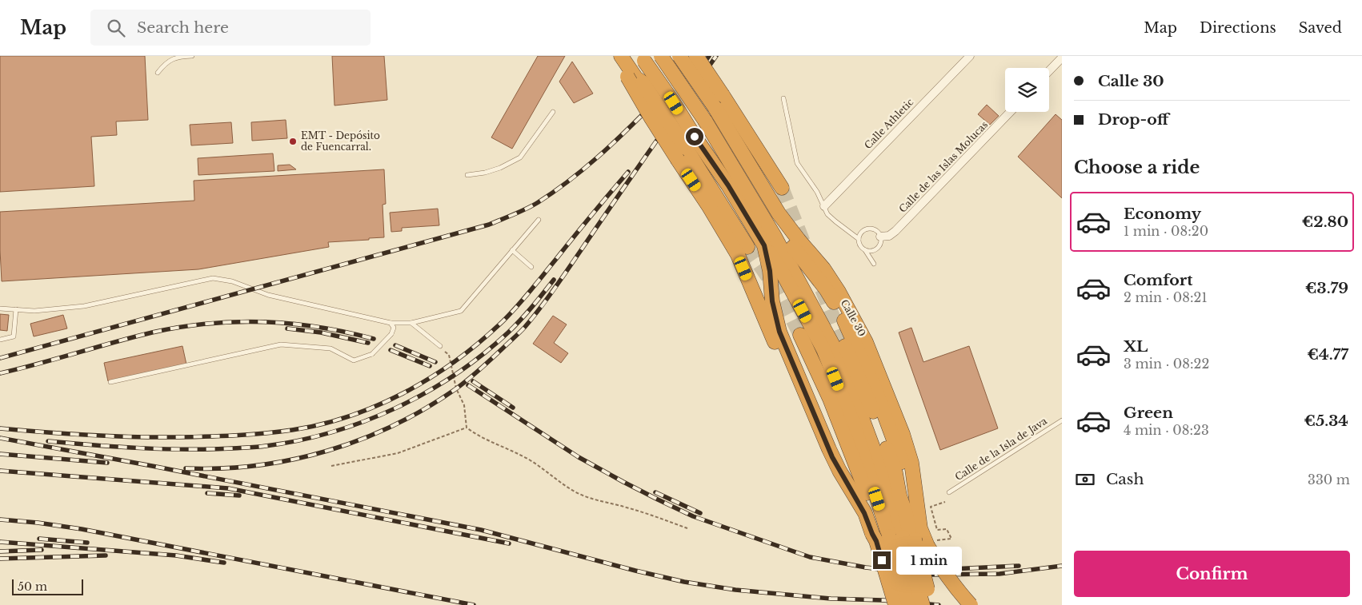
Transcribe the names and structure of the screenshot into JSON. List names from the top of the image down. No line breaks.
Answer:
{"streets":{"highway":["Calle 30"],"street":["Calle Athletic","Calle de las Islas Molucas"],"lane":["Calle de la Isla de Java"]},"places":["EMT - Depósito de Fuencarral."],"scale_bar":"50 m","page":{"header":"Map","search":"Search here","nav":["Map","Directions","Saved"],"banner":["Calle 30","Drop-off"],"heading":"Choose a ride","list":[{"name":"Economy","note":"1 min · 08:20","value":"€2.80"},{"name":"Comfort","note":"2 min · 08:21","value":"€3.79"},{"name":"XL","note":"3 min · 08:22","value":"€4.77"},{"name":"Green","note":"4 min · 08:23","value":"€5.34"}],"pay":["Cash","330 m"],"buttons":"Confirm","bubble":"1 min","scale":"50 m"}}
